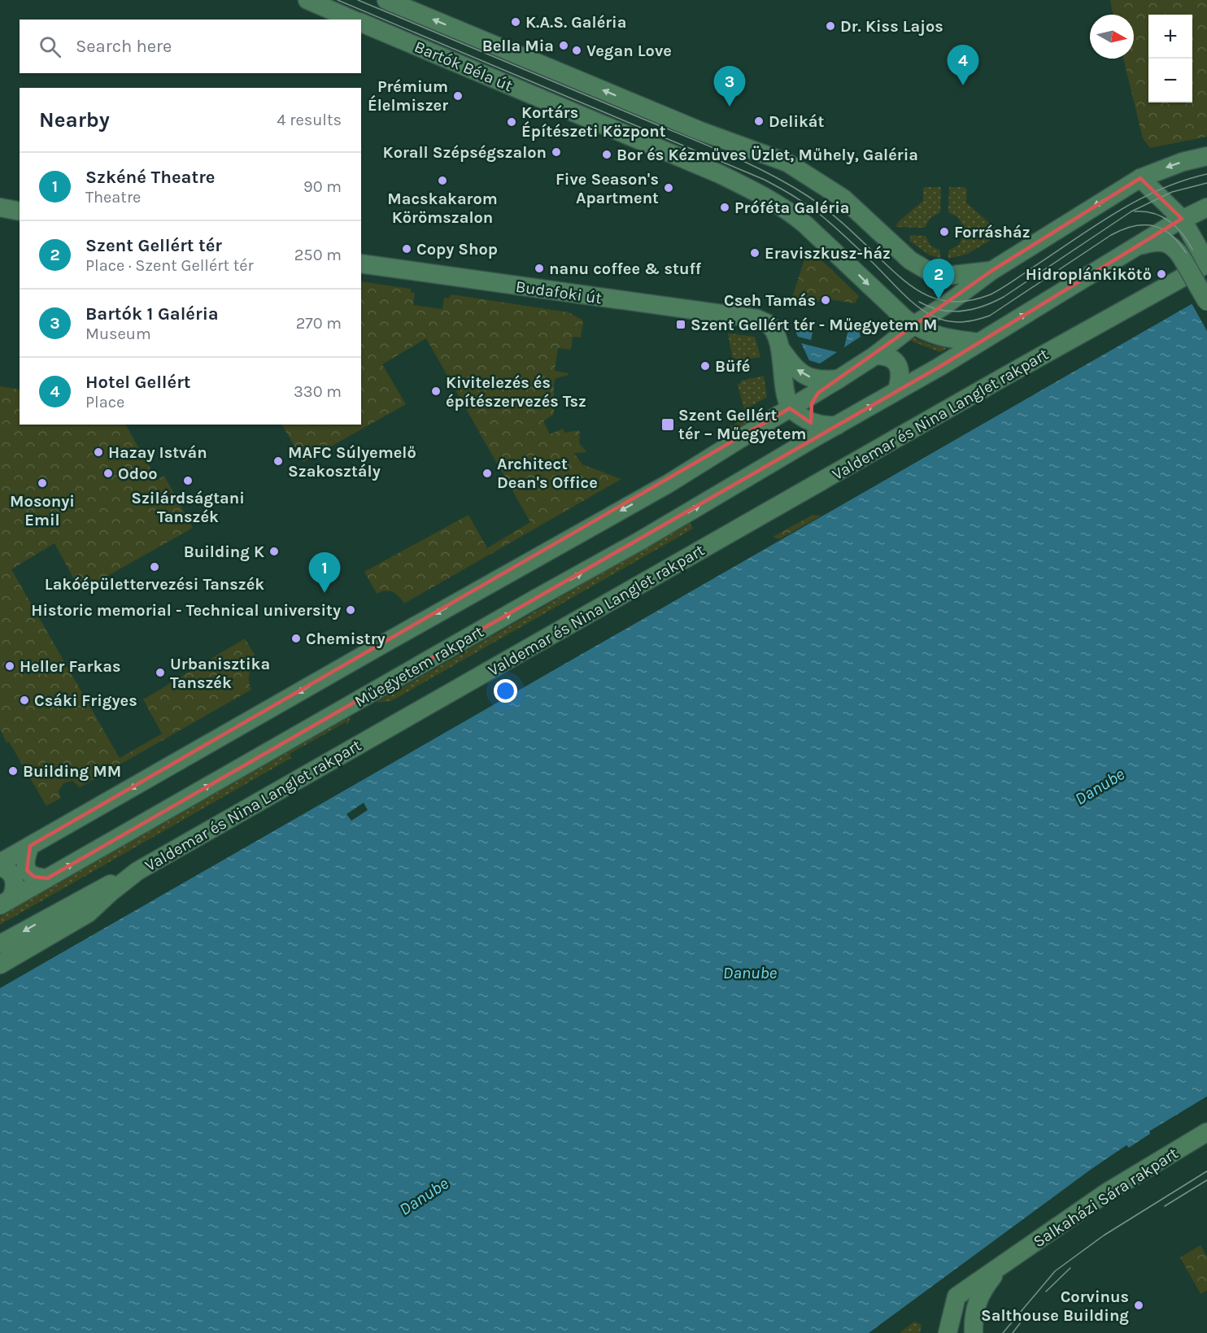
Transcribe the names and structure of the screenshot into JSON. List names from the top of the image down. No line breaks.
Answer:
{"streets":{"main road":["Bartók Béla út","Budafoki út","Valdemar és Nina Langlet rakpart","Műegyetem rakpart","Salkaházi Sára rakpart"]},"crossings":[["Bartók Béla út","Műegyetem rakpart"]],"water":["Danube"],"places":{"other":["K.A.S. Galéria","Dr. Kiss Lajos","Bella Mia","Vegan Love","Prémium Élelmiszer","Delikát","Kortárs Építészeti Központ","Korall Szépségszalon","Bor és Kézműves Üzlet, Műhely, Galéria","Macskakarom Körömszalon","Five Season's Apartment","Próféta Galéria","Forrásház","Copy Shop","Eraviszkusz-ház","nanu coffee & stuff","Hidroplánkikötő","Cseh Tamás","Büfé","Kivitelezés és építészervezés Tsz","Hazay István","MAFC Súlyemelő Szakosztály","Odoo","Architect Dean's Office","Szilárdságtani Tanszék","Mosonyi Emil","Building K","Lakóépülettervezési Tanszék","Historic memorial - Technical university","Chemistry","Heller Farkas","Urbanisztika Tanszék","Csáki Frigyes","Building MM","Corvinus Salthouse Building"],"transit":["Szent Gellért tér - Műegyetem M","Szent Gellért tér – Műegyetem"]},"north":"right","page":{"map_buttons":["+","−"],"search":"Search here","pins":["4","3","2","1"],"heading":["Nearby","4 results"],"list":[{"mark":"1","name":"Szkéné Theatre","note":"Theatre","value":"90 m"},{"mark":"2","name":"Szent Gellért tér","note":"Place · Szent Gellért tér","value":"250 m"},{"mark":"3","name":"Bartók 1 Galéria","note":"Museum","value":"270 m"},{"mark":"4","name":"Hotel Gellért","note":"Place","value":"330 m"}]}}
